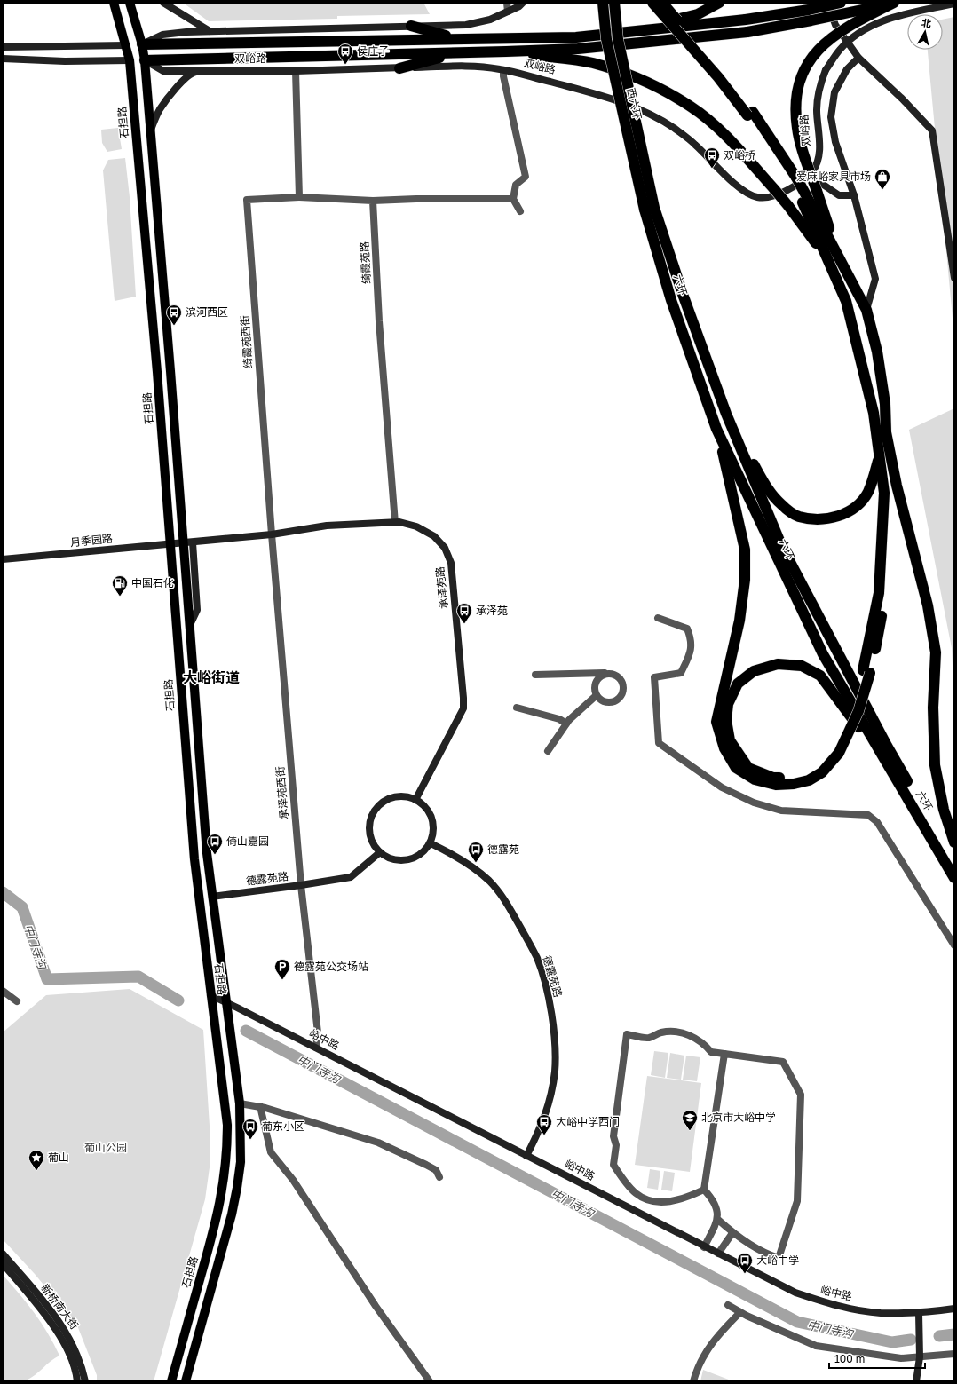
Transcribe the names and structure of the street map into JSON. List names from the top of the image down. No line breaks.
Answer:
{"streets":{"highway":["双峪路","西六环","六环"],"main road":["石担路"],"street":["绮霞苑路","绮霞苑西街","月季园路","承泽苑路","承泽苑西街","德露苑路","峪中路","新桥南大街"]},"crossings":[["双峪路","石担路"],["西六环","六环"],["石担路","月季园路"],["石担路","承泽苑路"],["石担路","德露苑路"],["石担路","峪中路"],["绮霞苑路","承泽苑路"],["绮霞苑西街","承泽苑路"],["绮霞苑西街","承泽苑西街"],["月季园路","承泽苑路"],["承泽苑路","承泽苑西街"],["承泽苑路","德露苑路"],["承泽苑西街","德露苑路"],["承泽苑西街","峪中路"],["德露苑路","峪中路"]],"districts":["大峪街道"],"water":["中门寺沟"],"parks":["葡山公园"],"places":{"bus stop":["侯庄子","双峪桥","滨河西区","承泽苑","倚山嘉园","德露苑","大峪中学西门","葡东小区","大峪中学"],"shop":["爱麻峪家具市场"],"fuel station":["中国石化"],"parking":["德露苑公交场站"],"school or university":["北京市大峪中学"],"place":["葡山"]},"scale_bar":"100 m","north":"top"}
